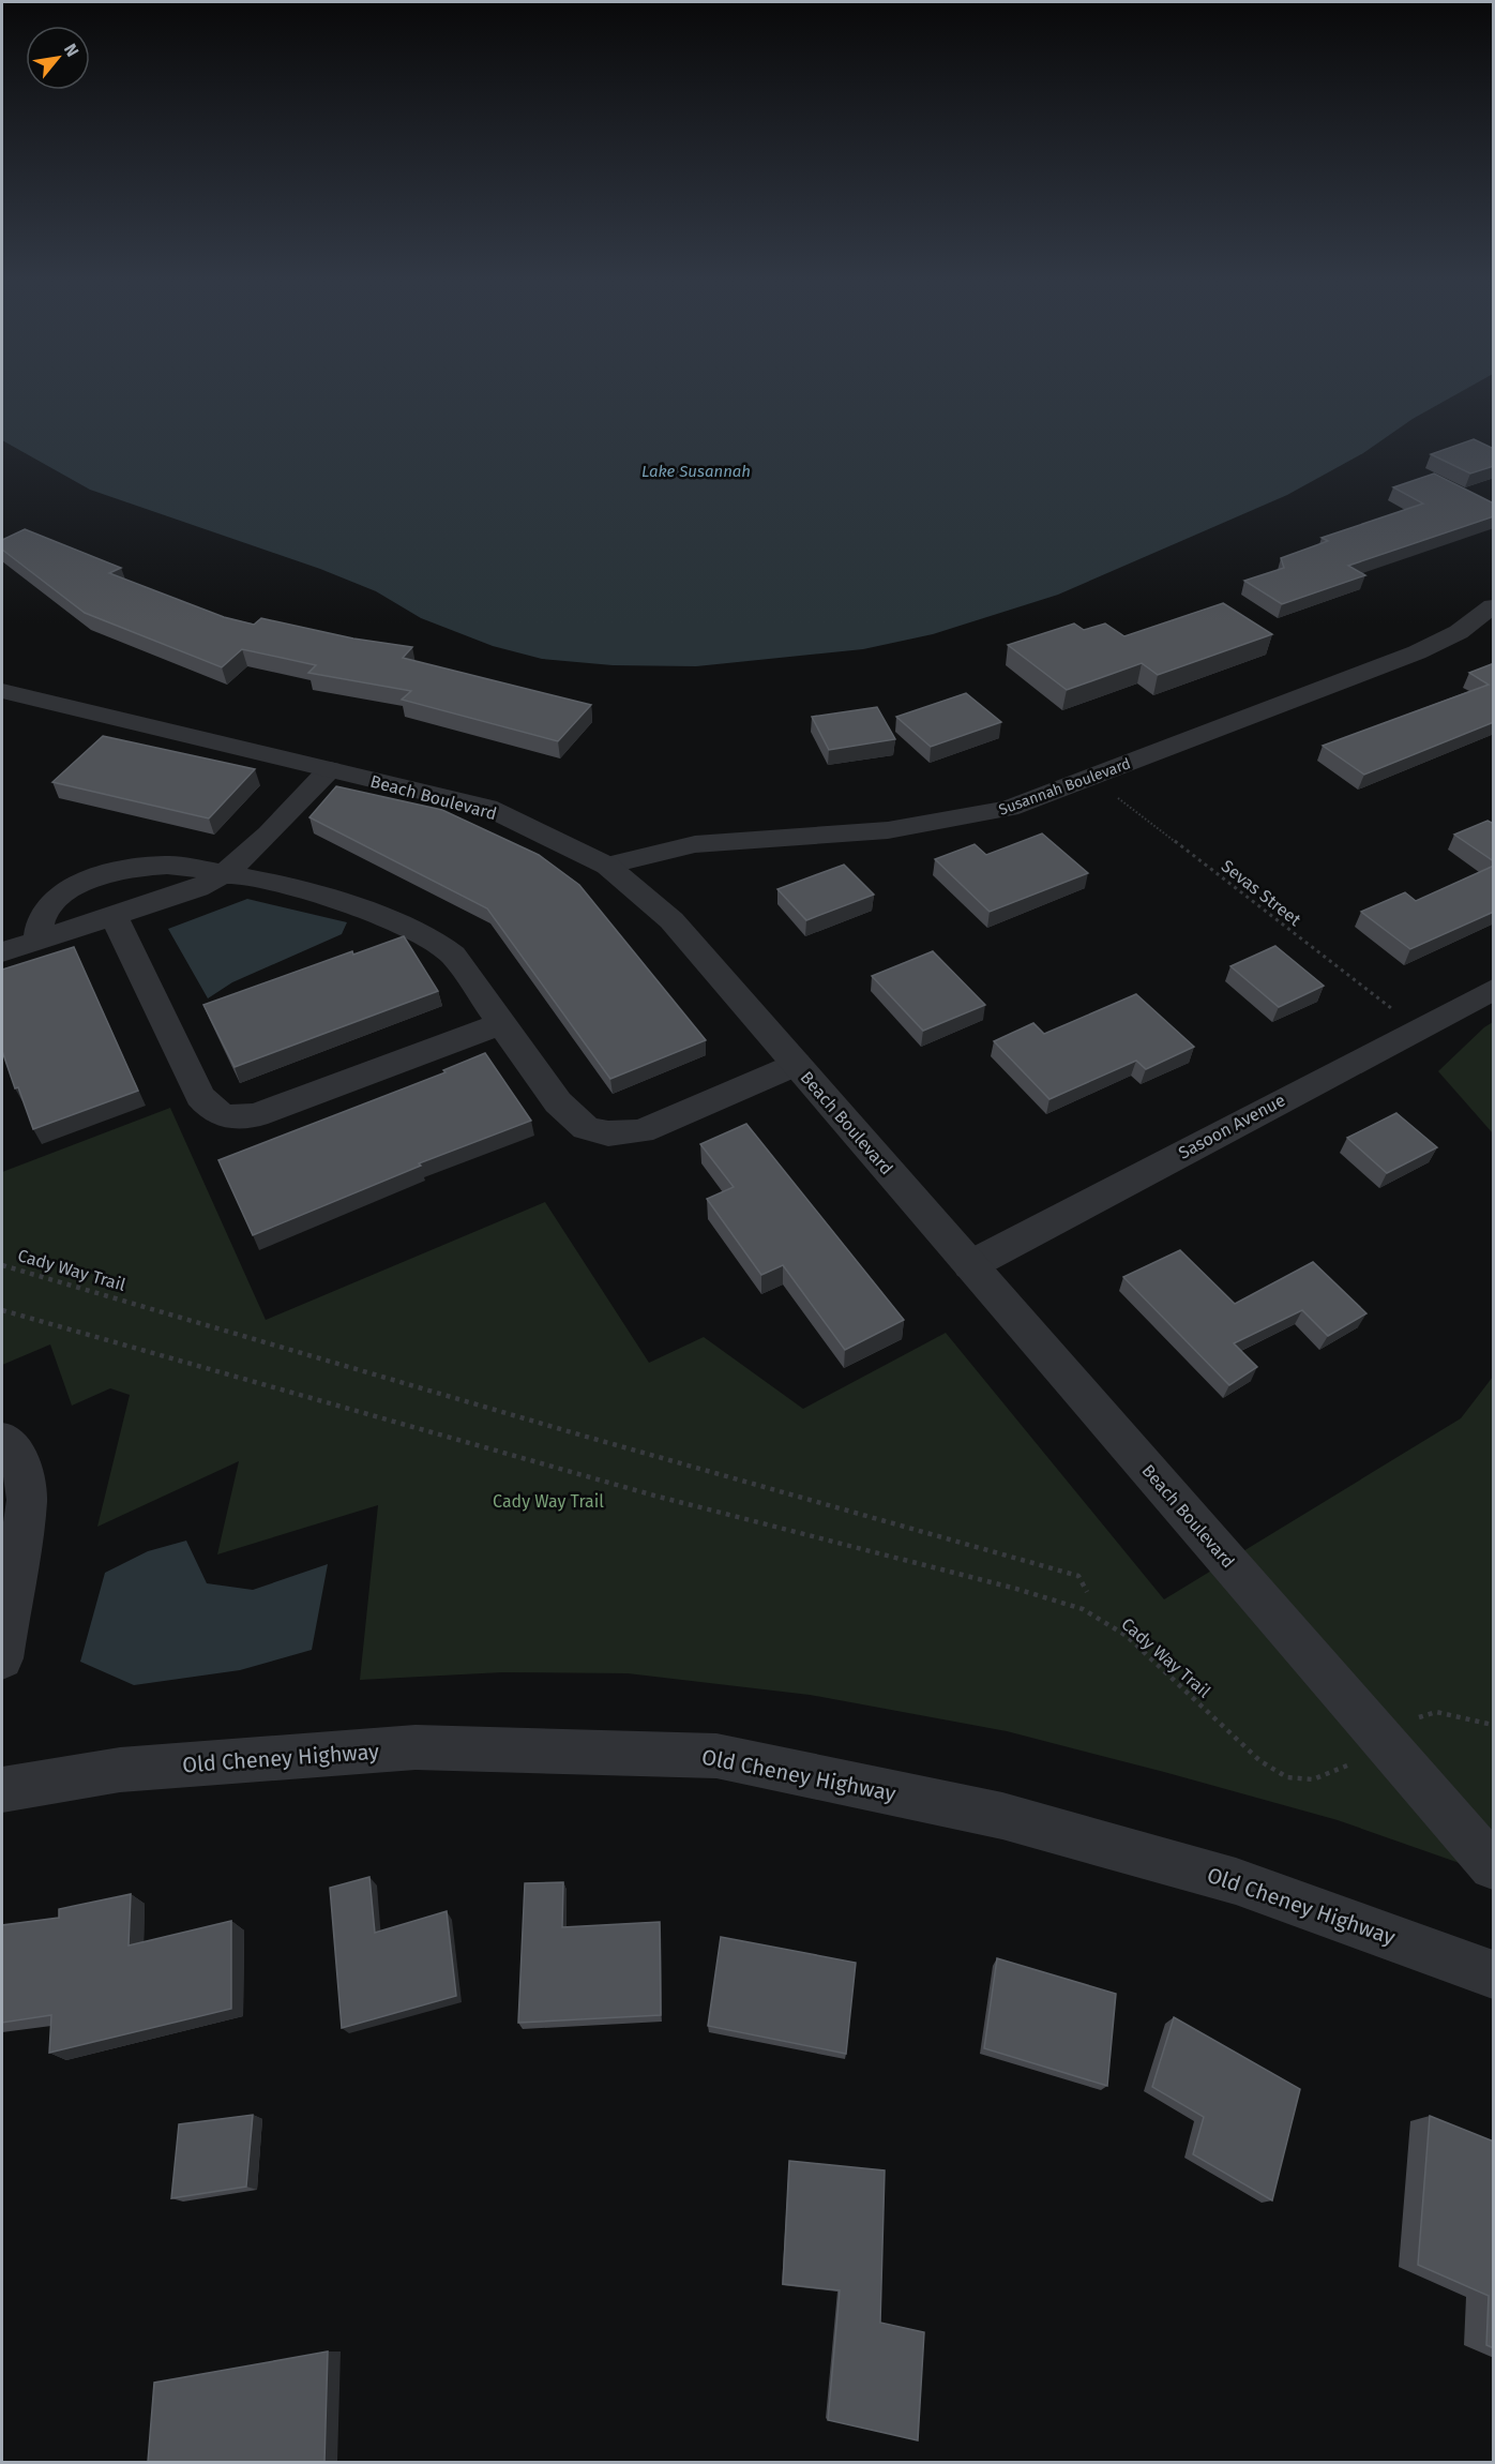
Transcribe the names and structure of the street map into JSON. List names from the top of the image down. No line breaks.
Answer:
{"streets":{"street":["Susannah Boulevard","Beach Boulevard","Sasoon Avenue","Old Cheney Highway"],"path":["Sevas Street","Cady Way Trail"]},"crossings":[["Susannah Boulevard","Beach Boulevard"],["Susannah Boulevard","Sevas Street"],["Beach Boulevard","Sasoon Avenue"],["Sevas Street","Sasoon Avenue"]],"water":["Lake Susannah"],"parks":["Cady Way Trail"],"north":"top right"}
